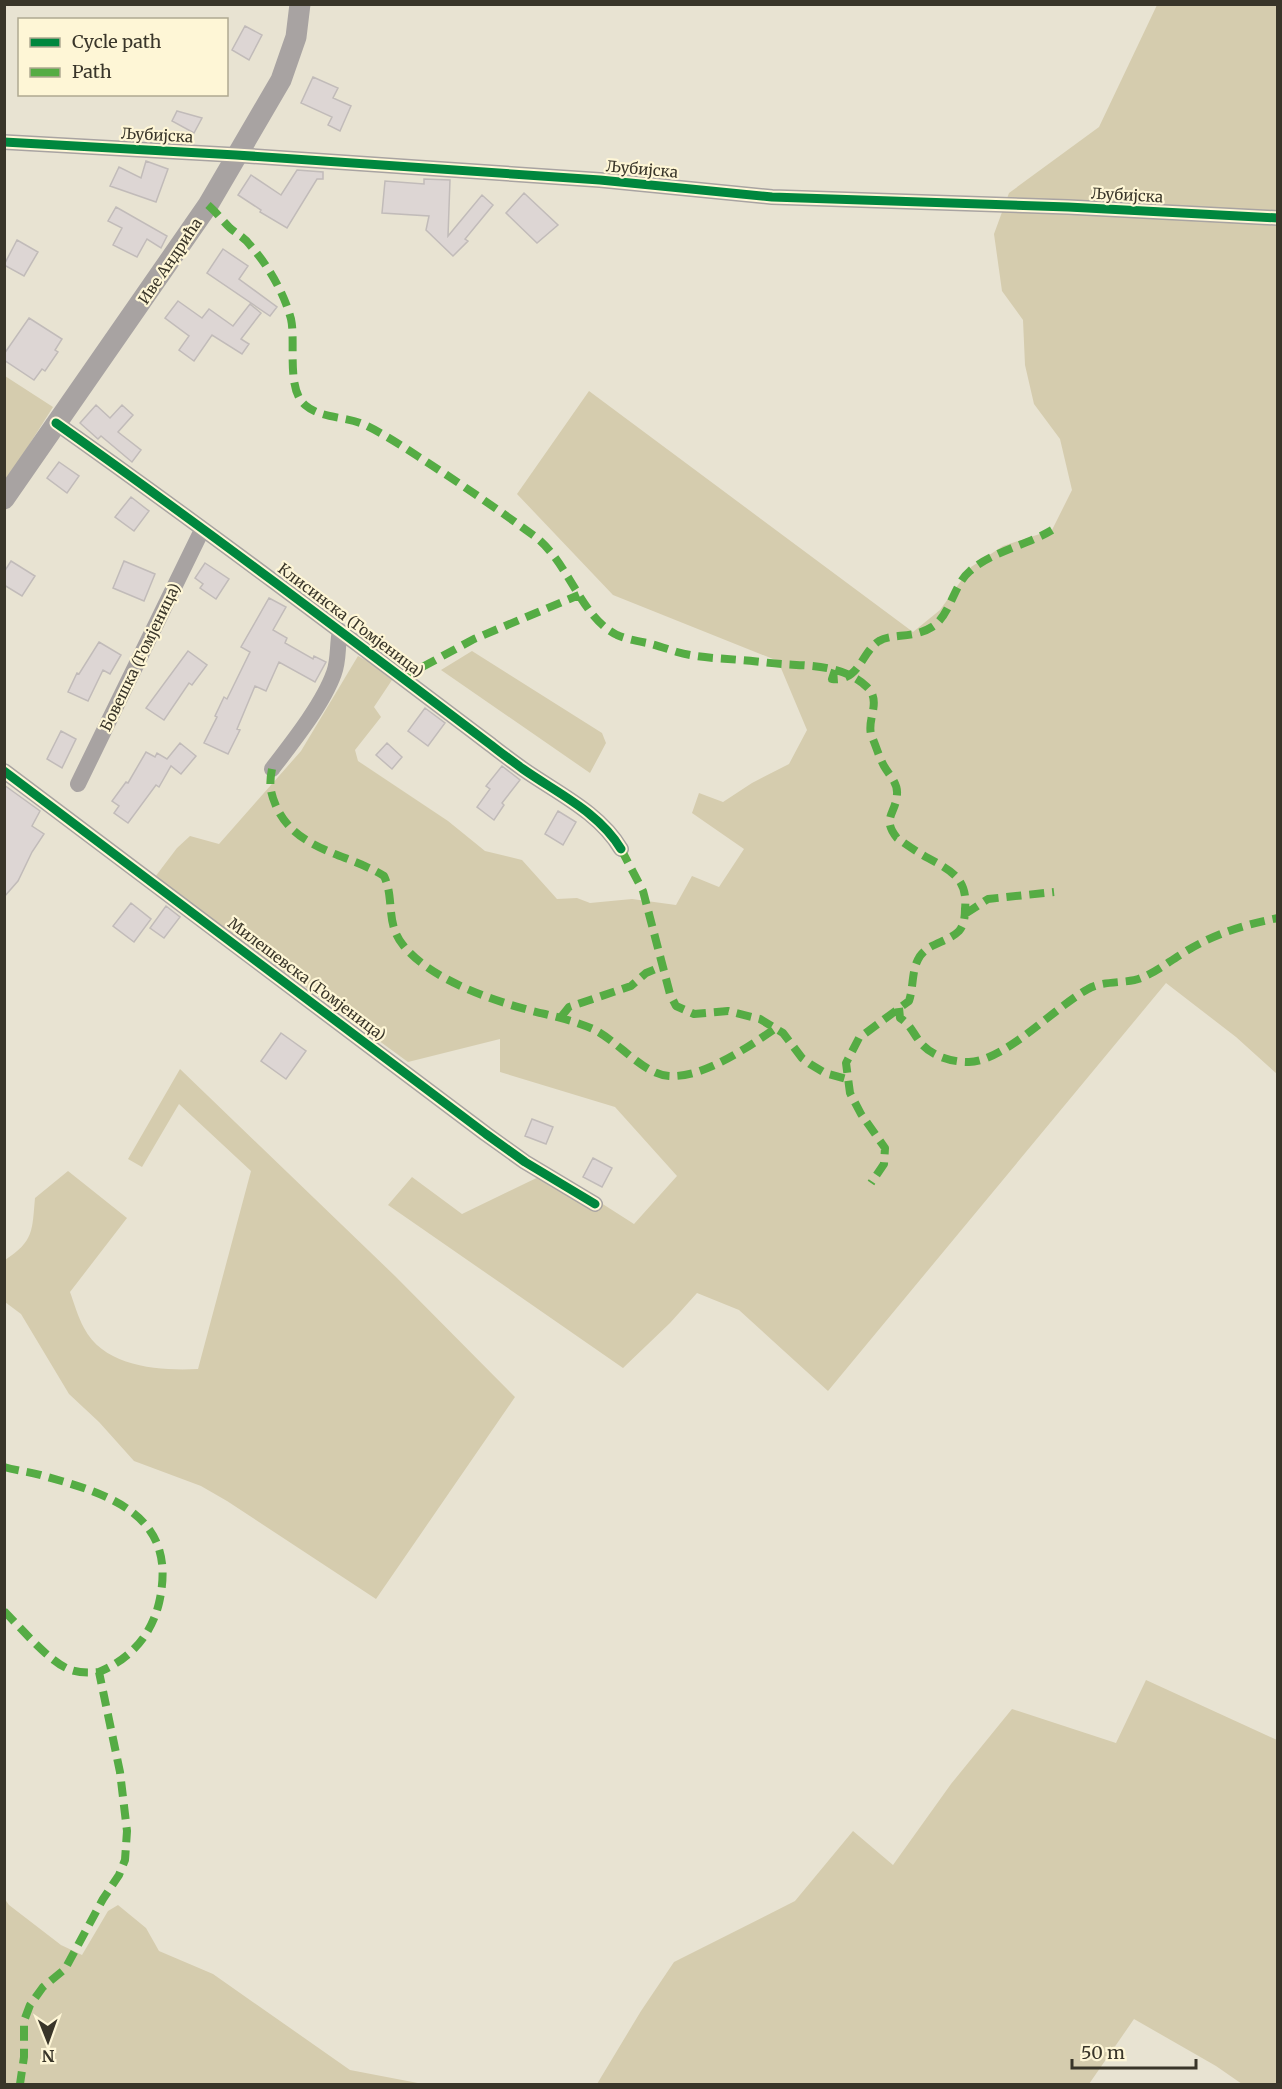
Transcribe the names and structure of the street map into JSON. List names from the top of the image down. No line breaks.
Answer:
{"streets":{"street":["Љубијска","Иве Андрића","Клисинска (Гомјеница)","Бовешка (Гомјеница)","Милешевска (Гомјеница)"]},"crossings":[["Љубијска","Иве Андрића"],["Иве Андрића","Клисинска (Гомјеница)"],["Клисинска (Гомјеница)","Бовешка (Гомјеница)"]],"legend":["Cycle path","Path"],"scale_bar":"50 m","north":"bottom"}
